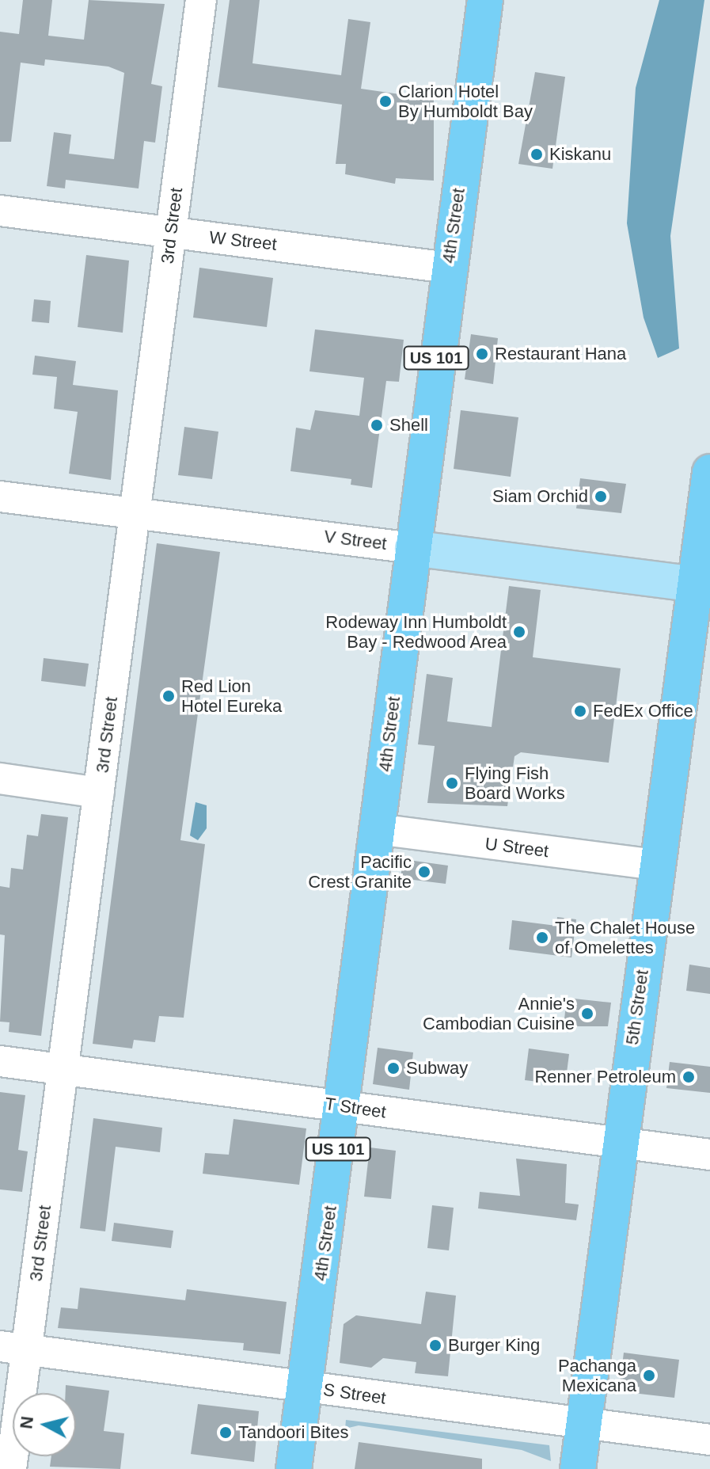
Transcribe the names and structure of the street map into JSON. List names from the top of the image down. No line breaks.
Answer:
{"streets":{"highway":["4th Street","US 101","5th Street"],"main road":["V Street"],"street":["3rd Street","W Street","U Street","T Street","S Street"]},"crossings":[["3rd Street","W Street"],["3rd Street","V Street"],["3rd Street","T Street"],["3rd Street","S Street"],["4th Street","W Street"],["4th Street","V Street"],["4th Street","U Street"],["4th Street","T Street"],["4th Street","S Street"],["V Street","5th Street"],["U Street","5th Street"],["5th Street","T Street"],["5th Street","S Street"]],"places":["Clarion Hotel By Humboldt Bay","Kiskanu","Restaurant Hana","Shell","Siam Orchid","Rodeway Inn Humboldt Bay - Redwood Area","Red Lion Hotel Eureka","FedEx Office","Flying Fish Board Works","Pacific Crest Granite","The Chalet House of Omelettes","Annie's Cambodian Cuisine","Subway","Renner Petroleum","Burger King","Pachanga Mexicana","Tandoori Bites"],"north":"left"}
